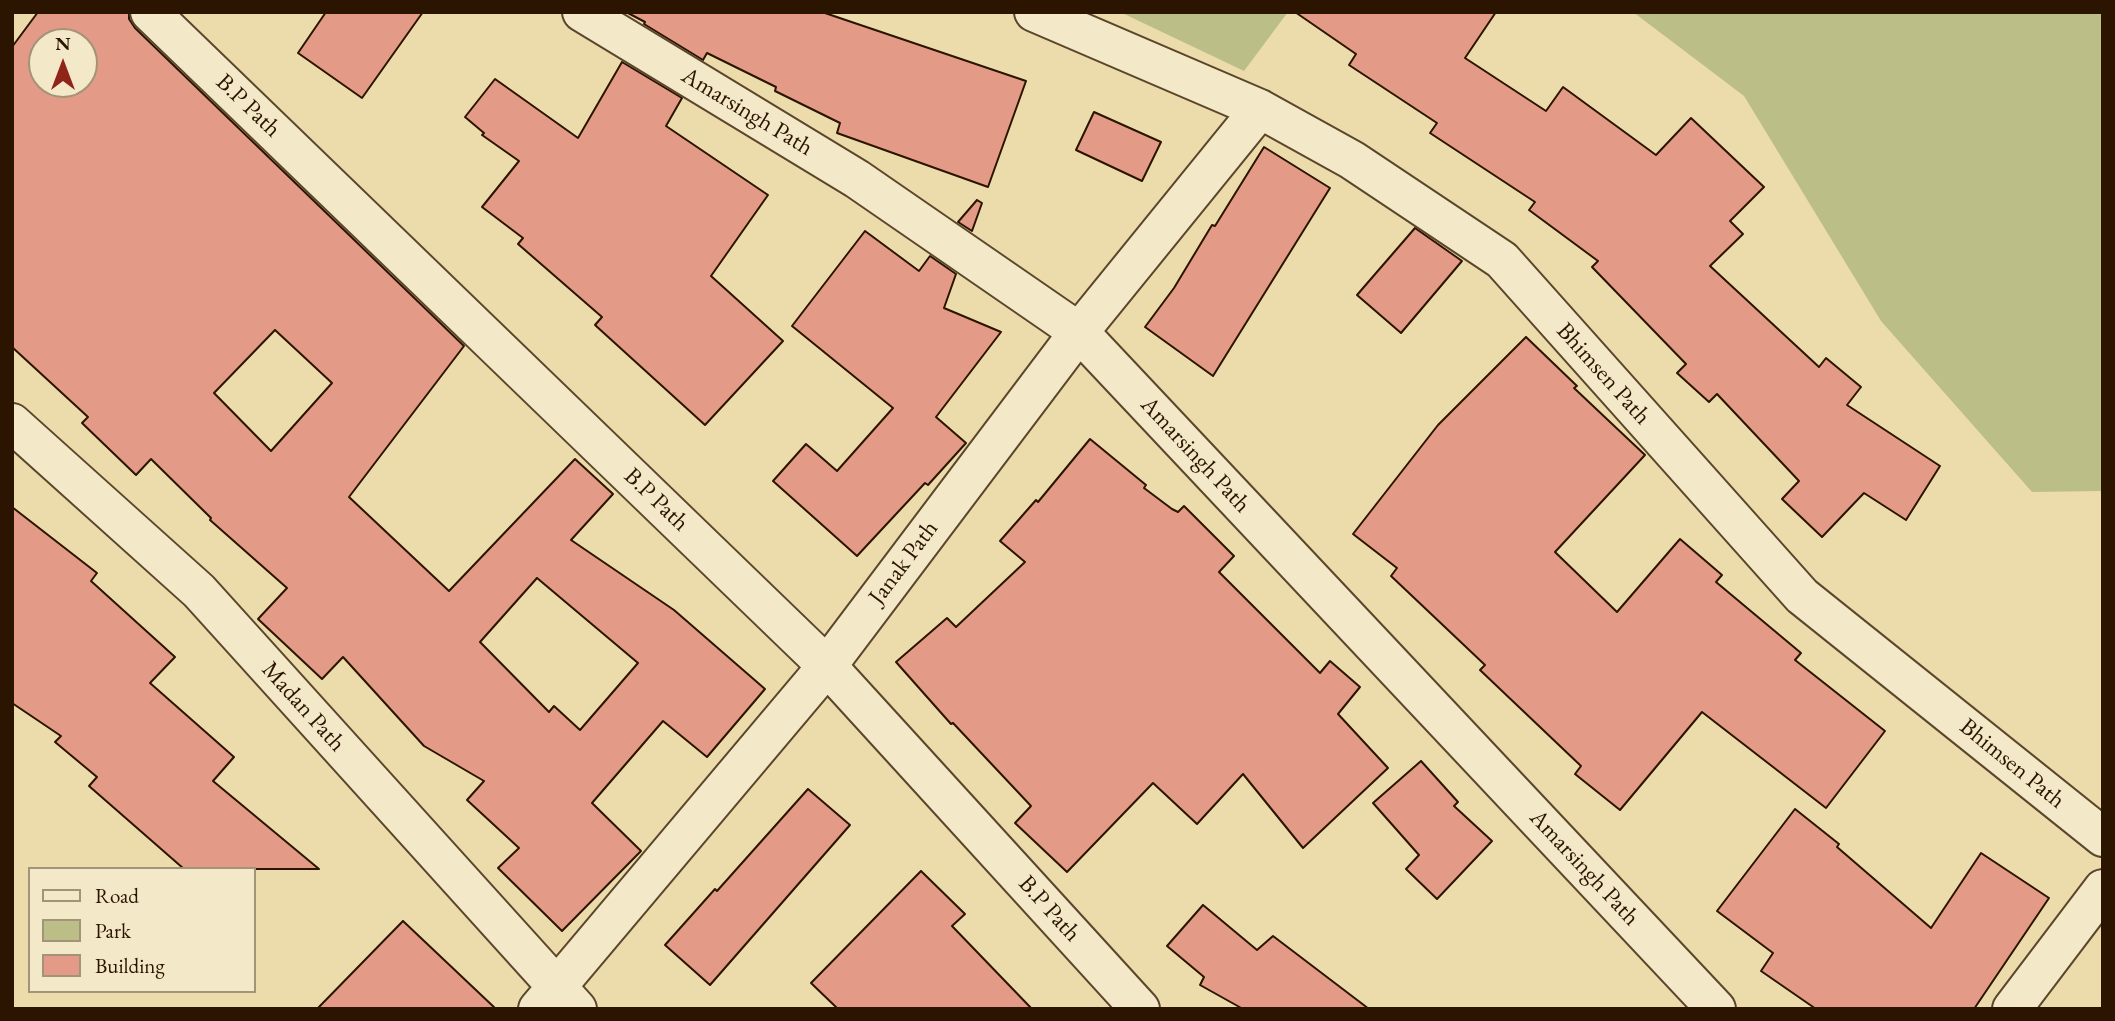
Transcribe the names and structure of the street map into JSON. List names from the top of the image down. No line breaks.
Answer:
{"streets":{"street":["B.P Path","Amarsingh Path","Bhimsen Path","Janak Path","Madan Path"]},"crossings":[["B.P Path","Janak Path"],["Amarsingh Path","Janak Path"],["Bhimsen Path","Janak Path"],["Janak Path","Madan Path"]],"legend":["Road","Park","Building"],"north":"top"}
